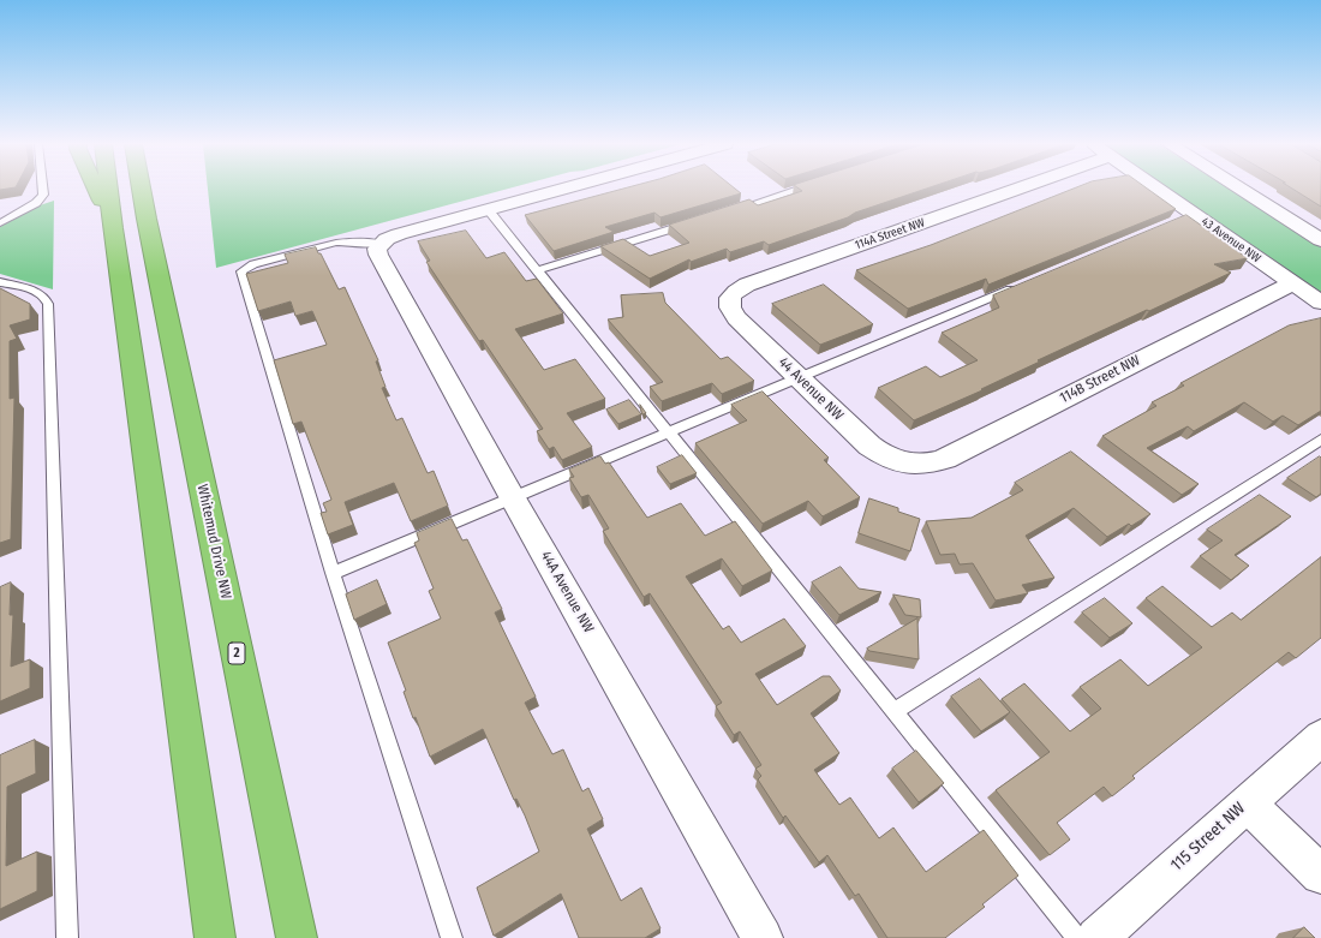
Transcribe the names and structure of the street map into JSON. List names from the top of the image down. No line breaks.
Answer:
{"streets":{"highway":["Whitemud Drive NW","2"],"street":["114A Street NW","43 Avenue NW","114B Street NW","44 Avenue NW","44A Avenue NW","115 Street NW"]},"crossings":[["114A Street NW","44 Avenue NW"],["43 Avenue NW","114B Street NW"],["114B Street NW","44 Avenue NW"]]}
